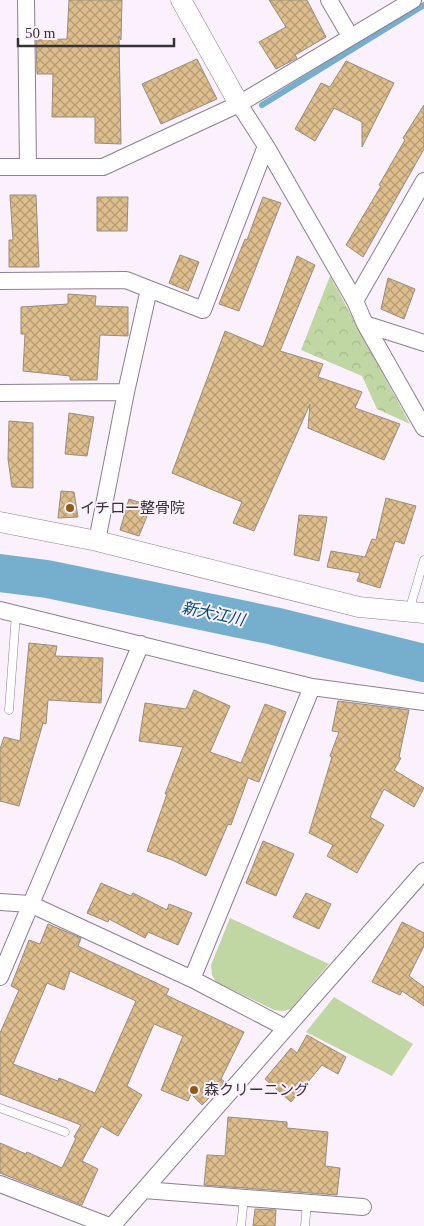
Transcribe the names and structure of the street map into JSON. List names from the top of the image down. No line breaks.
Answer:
{"water":["新大江川"],"places":["イチロー整骨院","森クリーニング"],"scale_bar":"50 m"}
